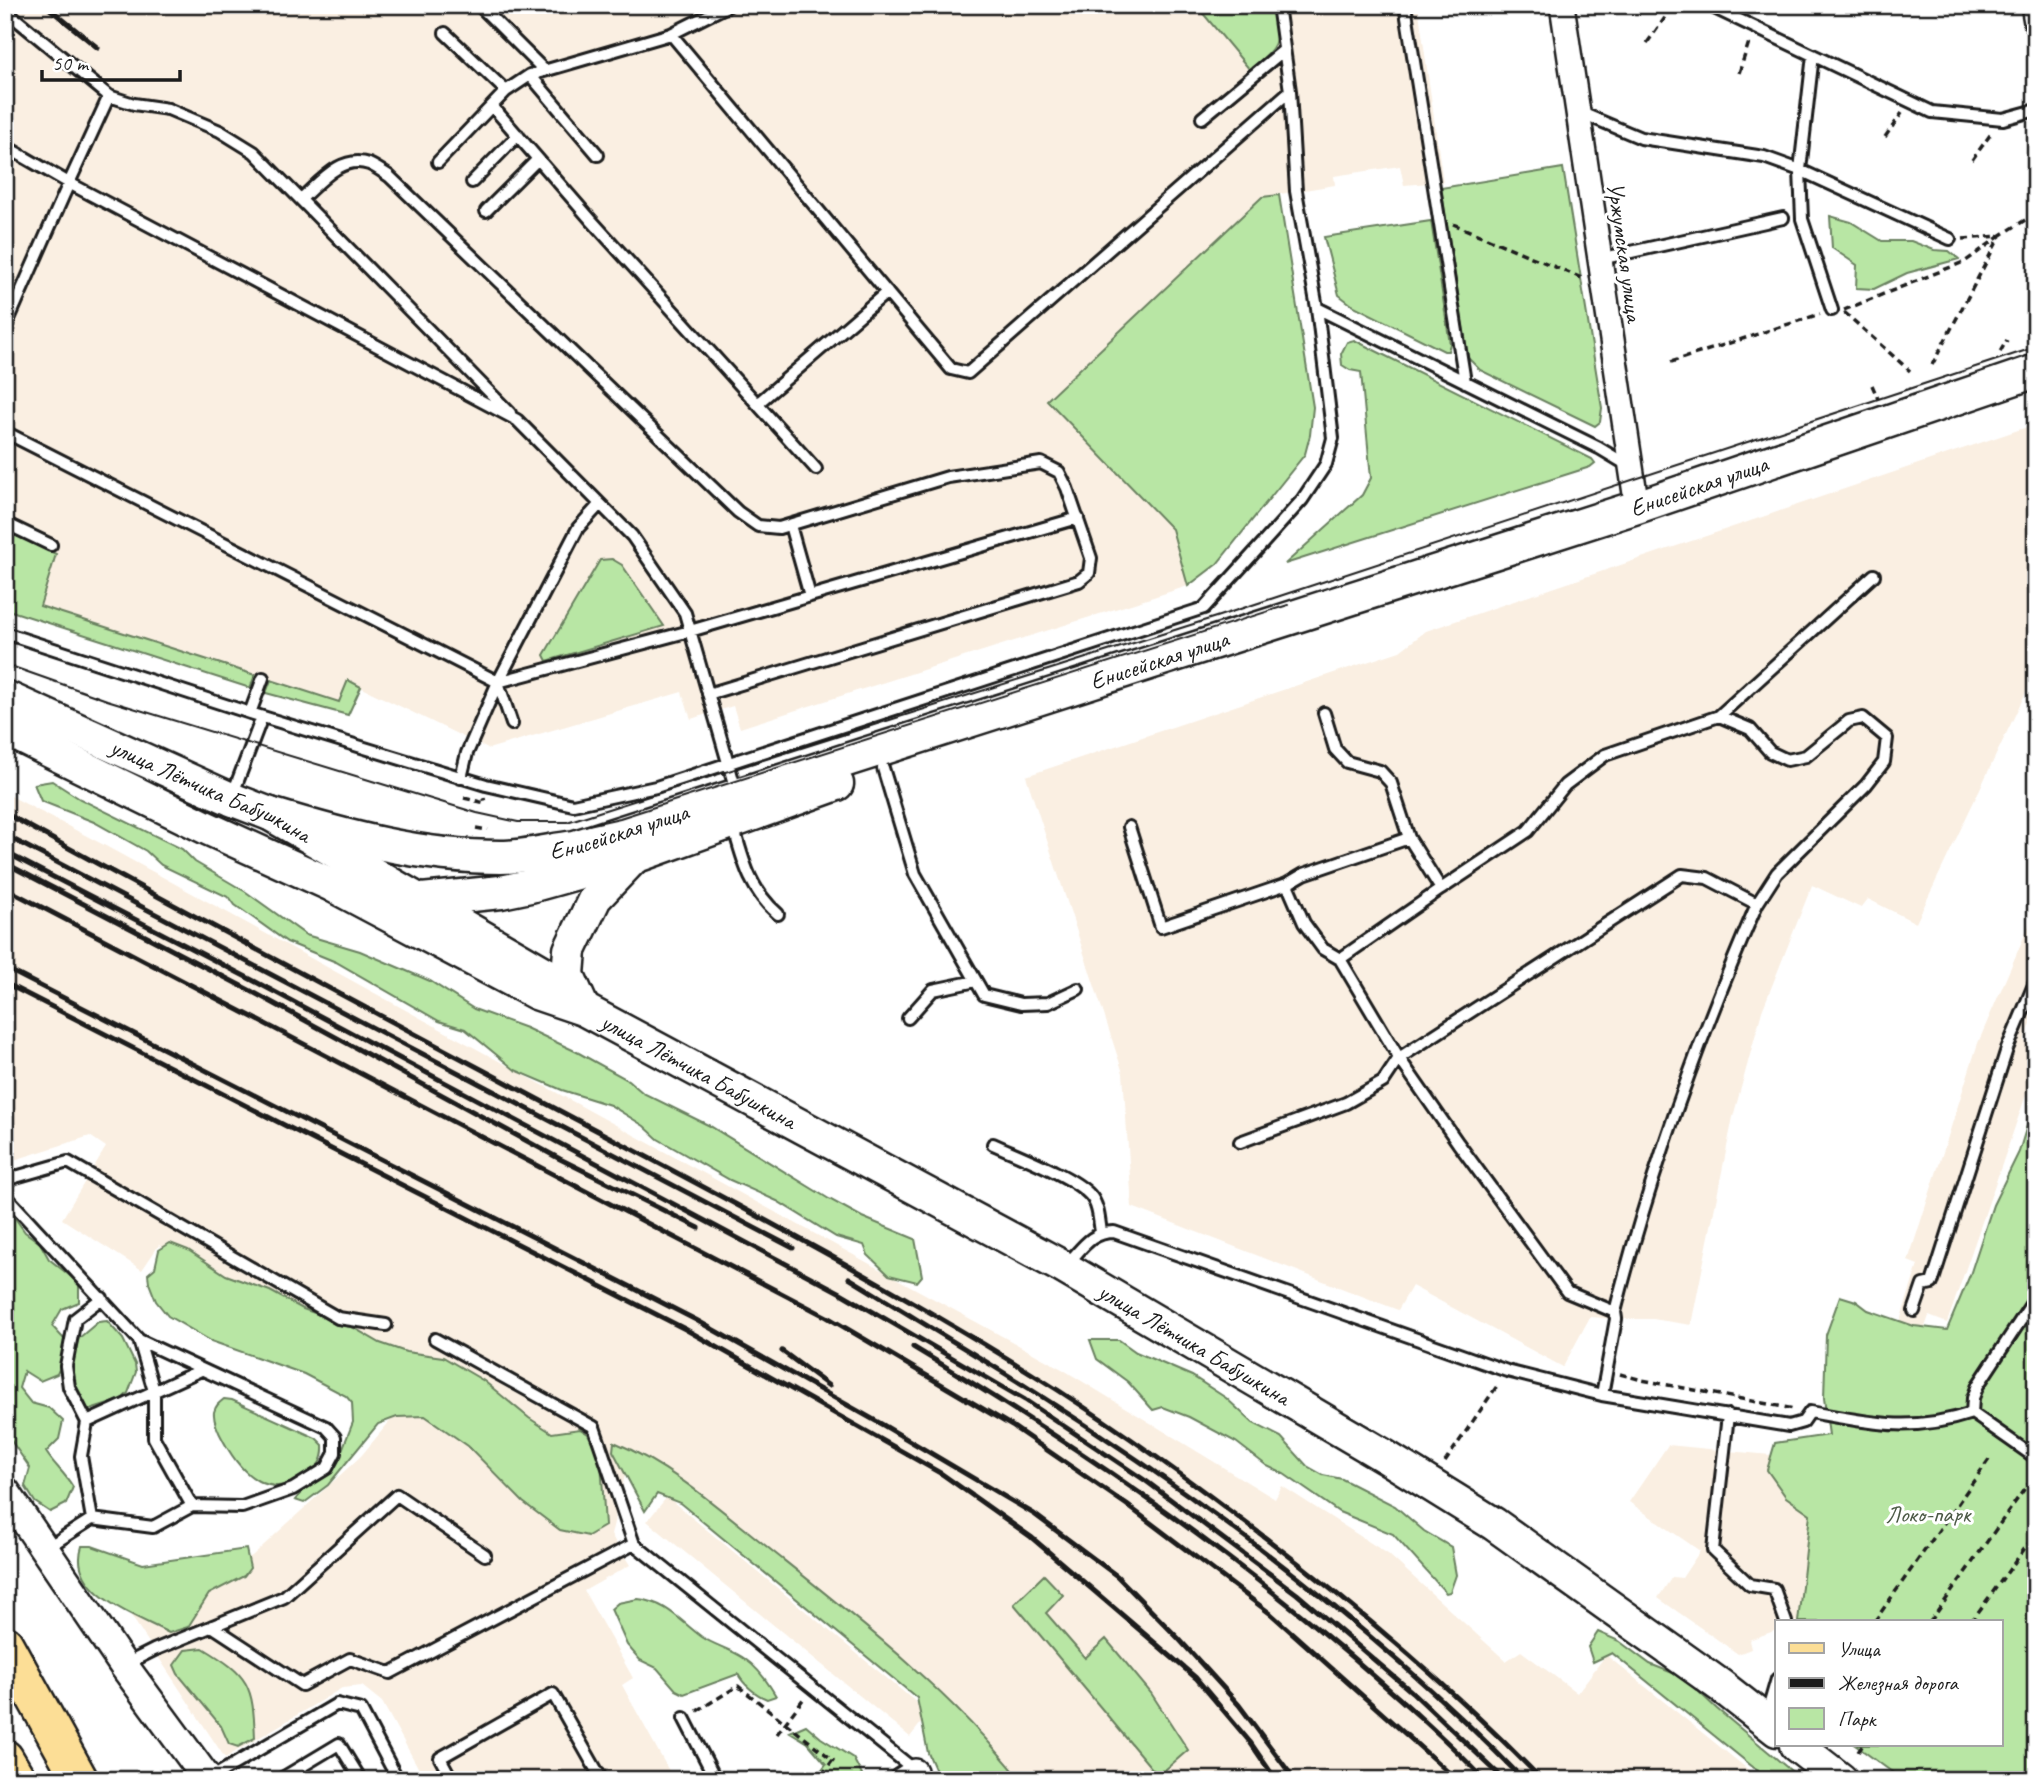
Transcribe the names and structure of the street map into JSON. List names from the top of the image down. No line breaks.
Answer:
{"streets":{"main road":["Енисейская улица","улица Лётчика Бабушкина"],"street":["Уржумская улица"]},"crossings":[["Уржумская улица","Енисейская улица"],["Енисейская улица","улица Лётчика Бабушкина"]],"parks":["Локо-парк"],"legend":["Улица","Железная дорога","Парк"],"scale_bar":"50 m"}
